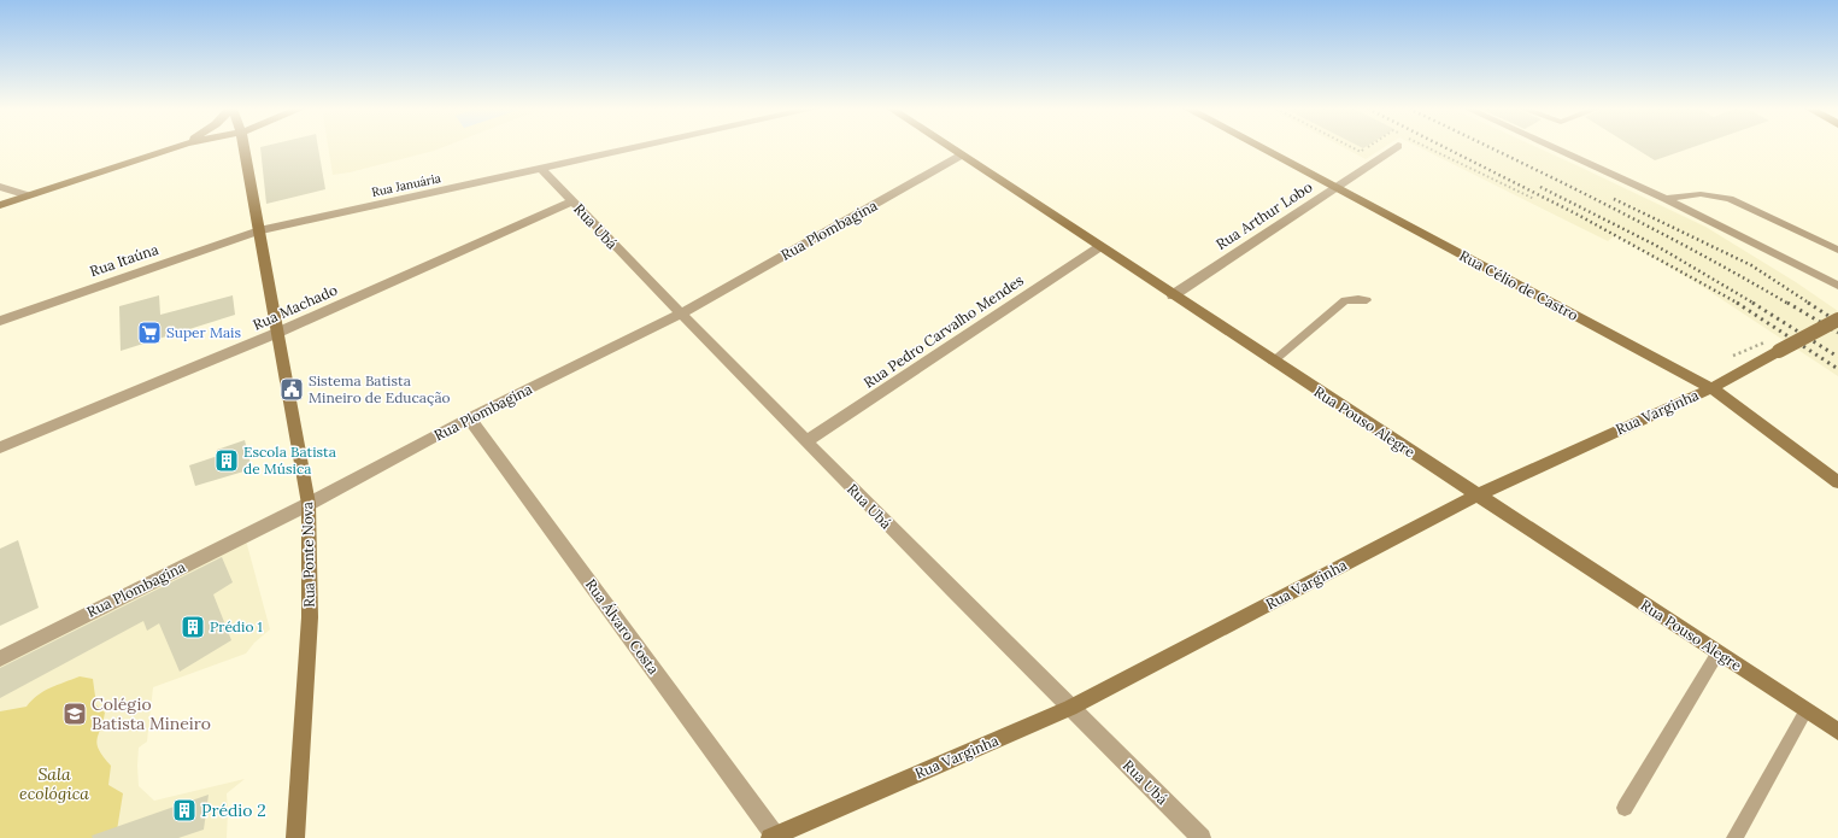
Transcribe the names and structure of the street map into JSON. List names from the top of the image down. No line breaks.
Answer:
{"streets":{"street":["Rua Januária","Rua Arthur Lobo","Rua Ubá","Rua Plombagina","Rua Itaúna","Rua Célio de Castro","Rua Machado","Rua Pedro Carvalho Mendes","Rua Varginha","Rua Pouso Alegre","Rua Ponte Nova","Rua Álvaro Costa"]},"crossings":[["Rua Januária","Rua Ubá"],["Rua Januária","Rua Itaúna"],["Rua Januária","Rua Ponte Nova"],["Rua Arthur Lobo","Rua Célio de Castro"],["Rua Arthur Lobo","Rua Pouso Alegre"],["Rua Ubá","Rua Plombagina"],["Rua Ubá","Rua Machado"],["Rua Ubá","Rua Pedro Carvalho Mendes"],["Rua Ubá","Rua Varginha"],["Rua Plombagina","Rua Pouso Alegre"],["Rua Plombagina","Rua Ponte Nova"],["Rua Plombagina","Rua Álvaro Costa"],["Rua Itaúna","Rua Ponte Nova"],["Rua Célio de Castro","Rua Varginha"],["Rua Machado","Rua Ponte Nova"],["Rua Pedro Carvalho Mendes","Rua Pouso Alegre"],["Rua Varginha","Rua Pouso Alegre"],["Rua Varginha","Rua Álvaro Costa"]],"parks":["Sala ecológica"],"places":{"supermarket":["Super Mais"],"public building":["Sistema Batista Mineiro de Educação"],"building":["Escola Batista de Música","Prédio 1","Prédio 2"],"school or university":["Colégio Batista Mineiro"]}}
